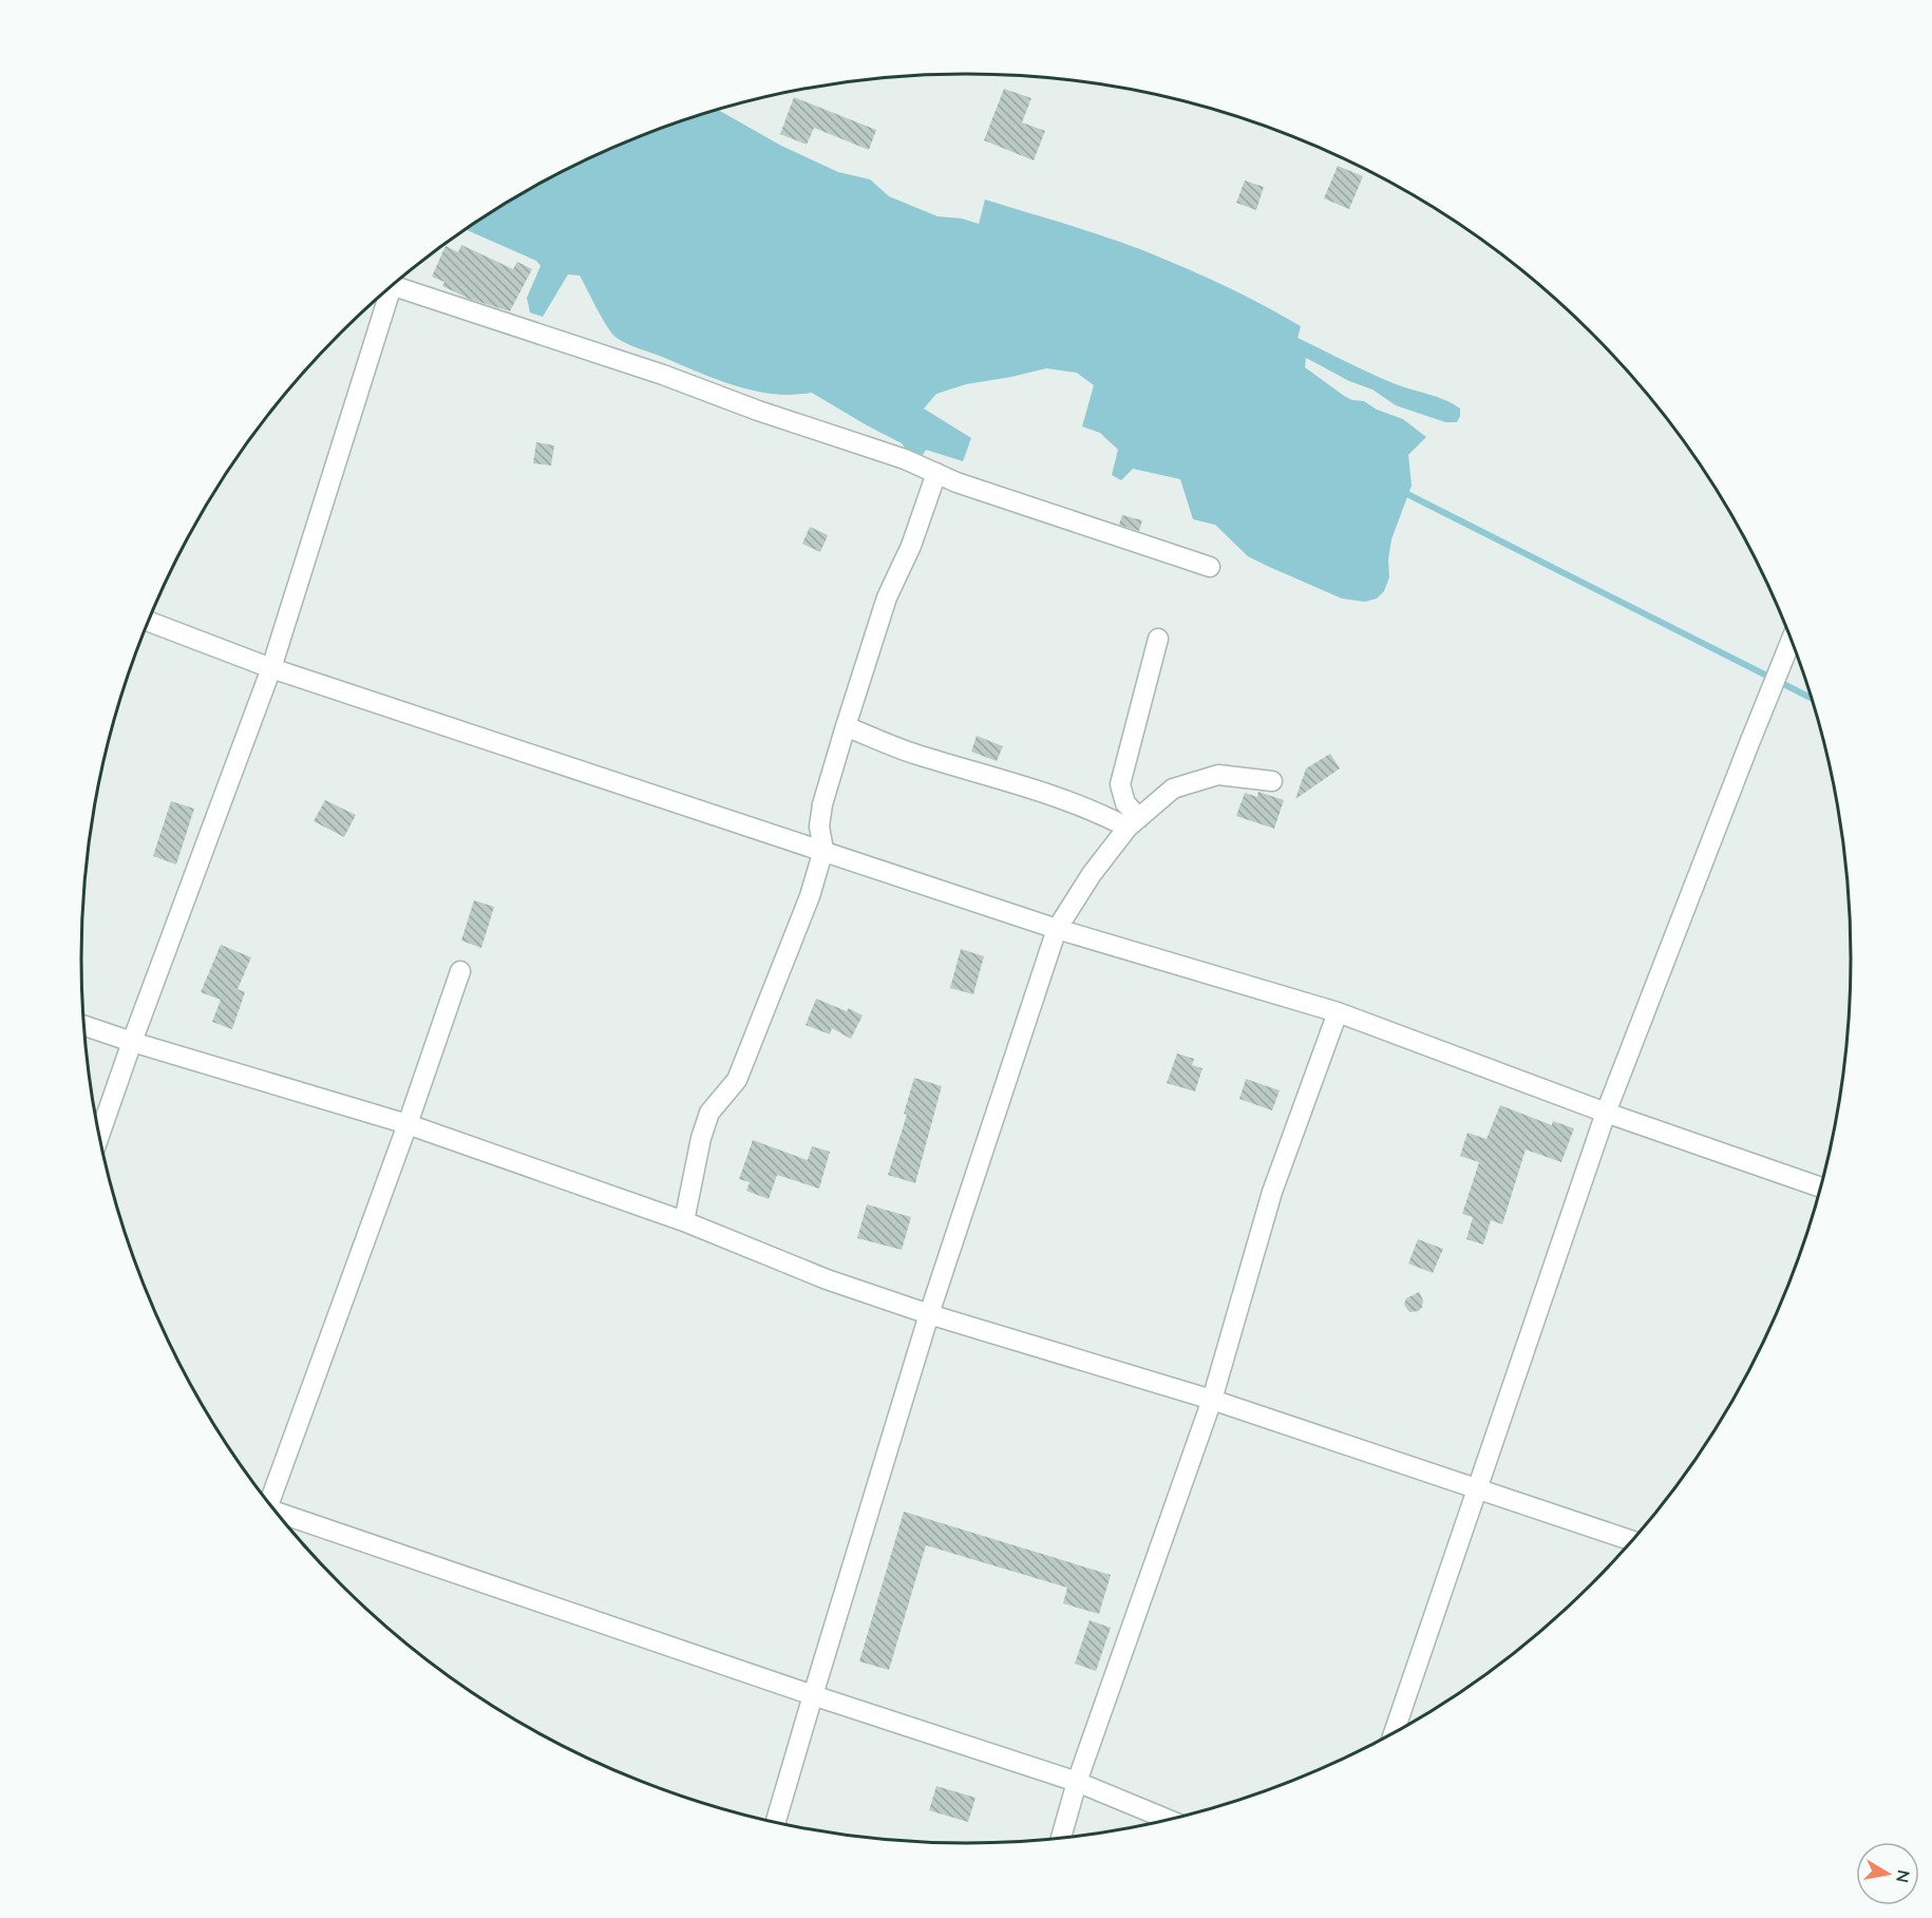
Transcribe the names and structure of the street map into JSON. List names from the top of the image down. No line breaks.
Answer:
{"north":"right"}
